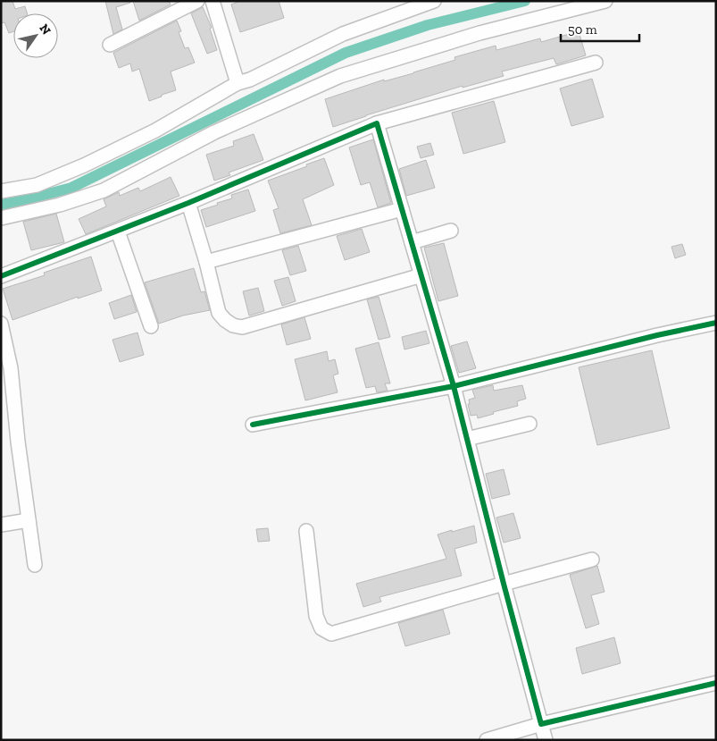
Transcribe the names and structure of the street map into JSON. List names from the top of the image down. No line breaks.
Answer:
{"scale_bar":"50 m","north":"top right"}
